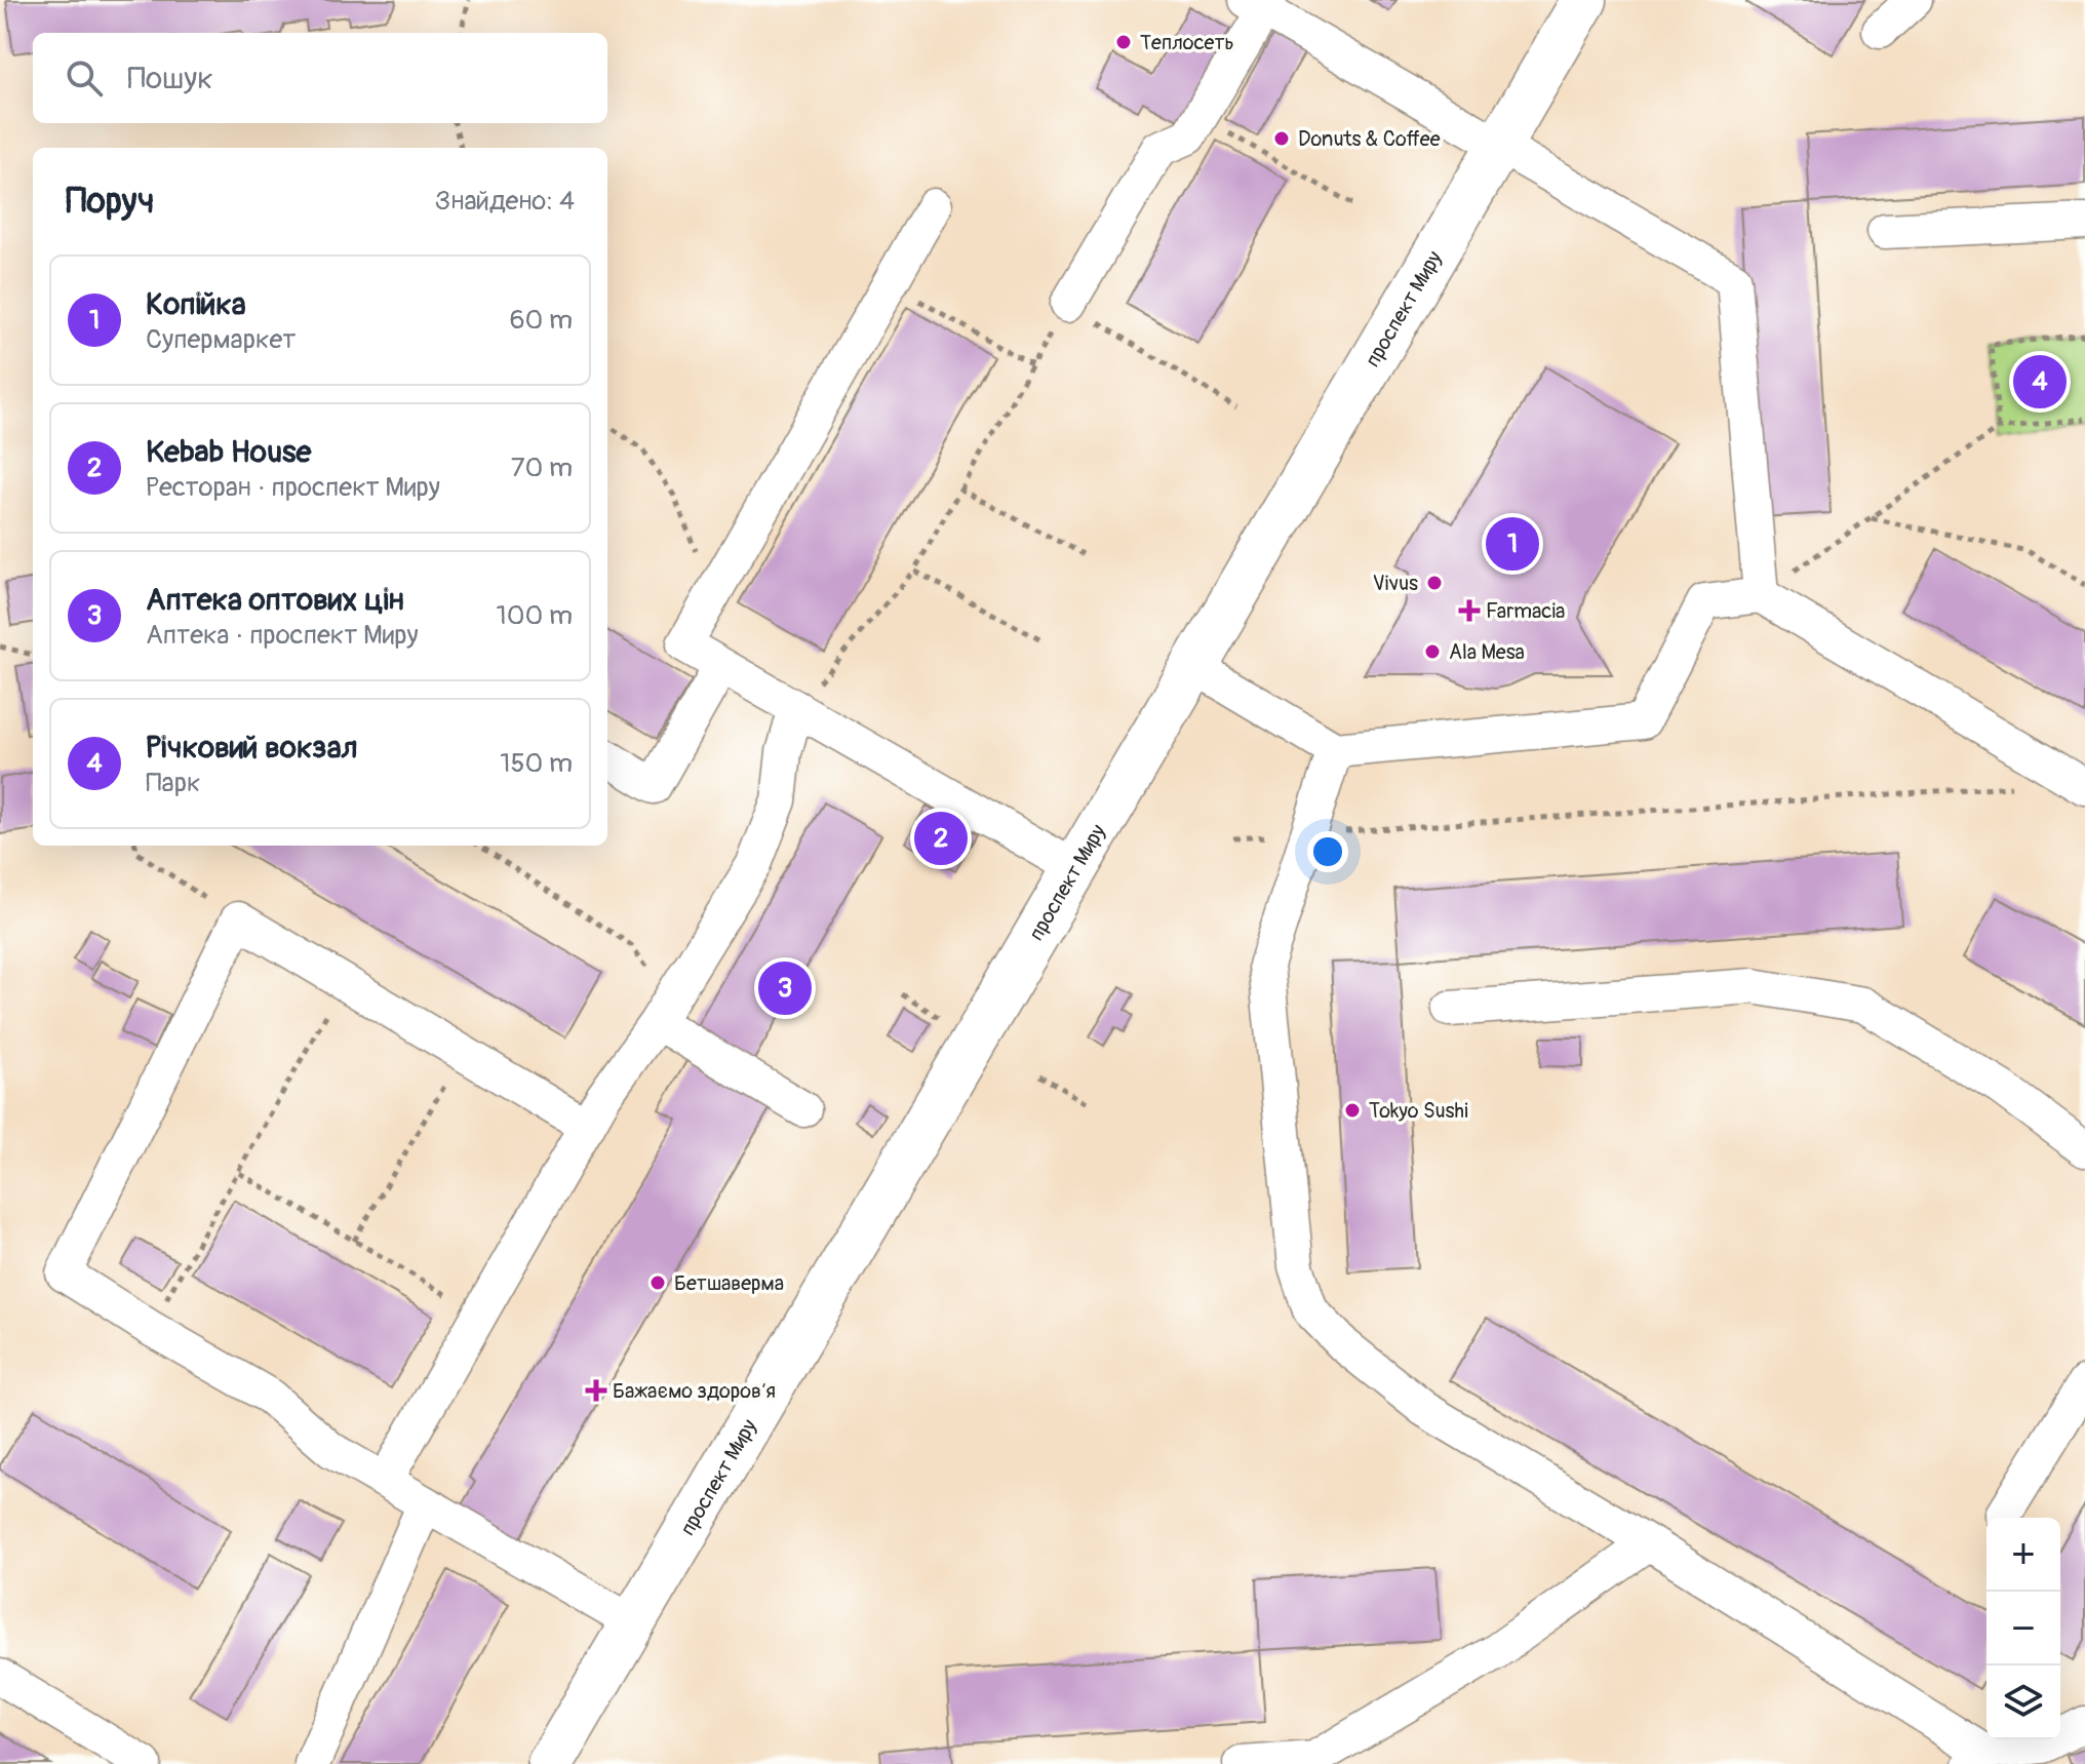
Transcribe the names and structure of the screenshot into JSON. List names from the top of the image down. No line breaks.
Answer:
{"streets":{"main road":["проспект Миру"]},"places":{"other":["Теплосеть","Donuts & Coffee","Vivus","Ala Mesa","Tokyo Sushi","Бетшаверма"],"health":["Farmacia","Бажаємо здоровʼя"]},"page":{"search":"Пошук","heading":["Поруч","Знайдено: 4"],"list":[{"mark":"1","name":"Копійка","note":"Супермаркет","value":"60 m"},{"mark":"2","name":"Kebab House","note":"Ресторан · проспект Миру","value":"70 m"},{"mark":"3","name":"Аптека оптових цін","note":"Аптека · проспект Миру","value":"100 m"},{"mark":"4","name":"Річковий вокзал","note":"Парк","value":"150 m"}],"pins":["4","1","2","3"],"map_buttons":["+","−"]}}
